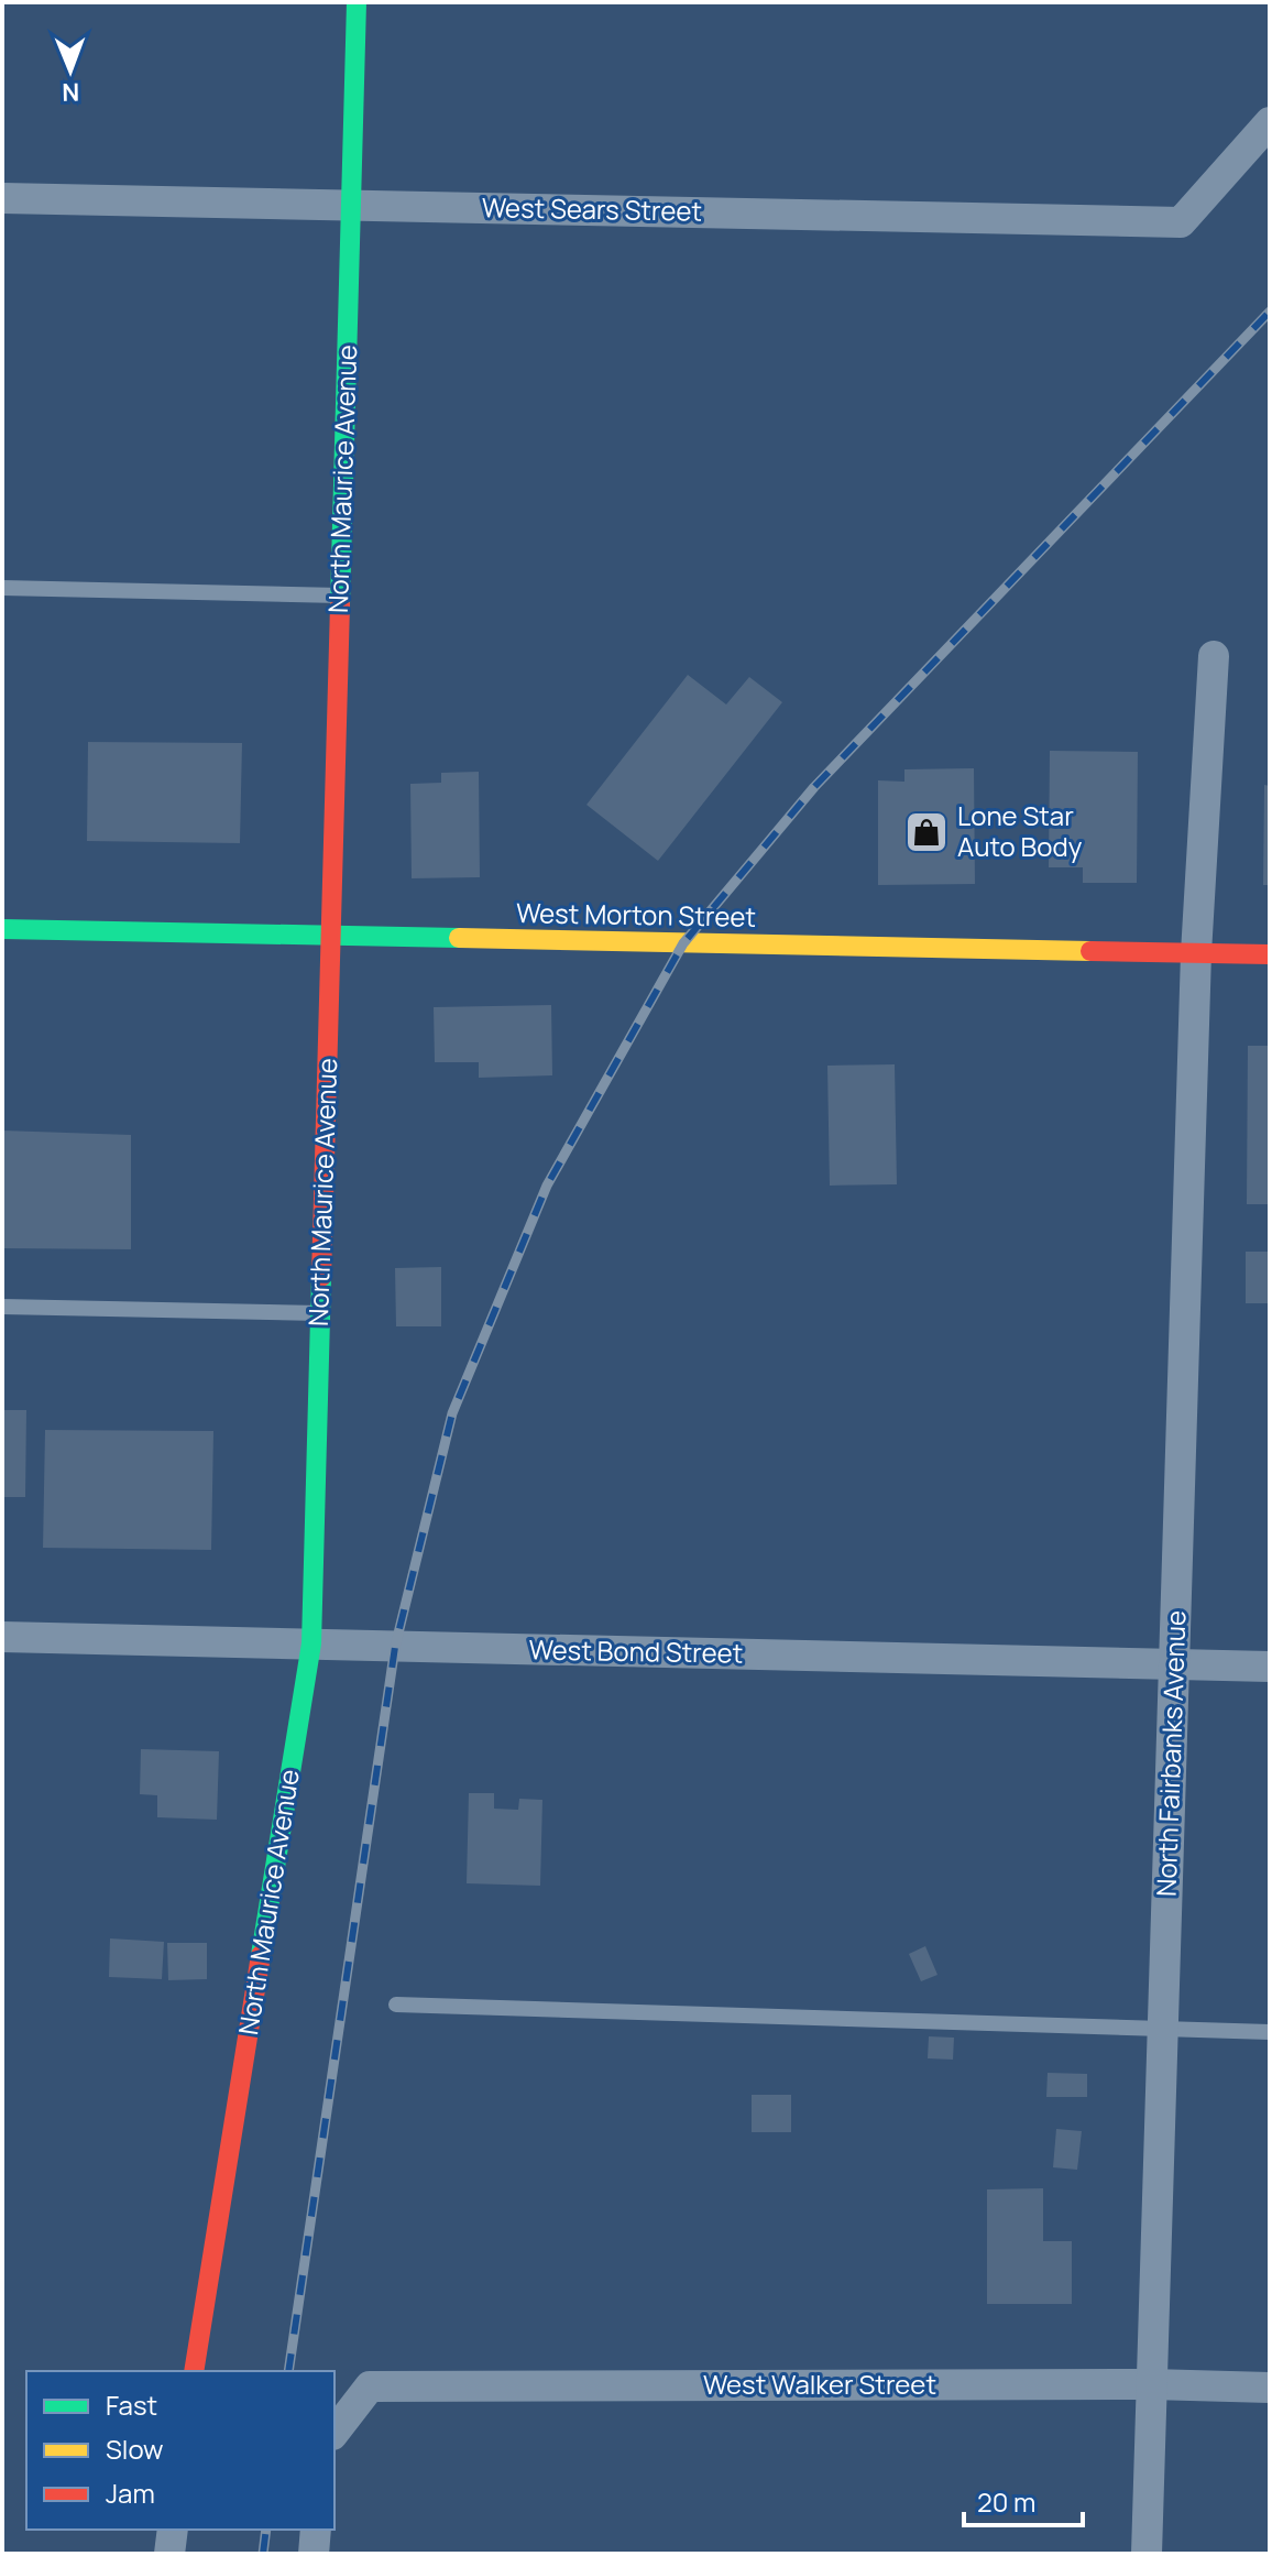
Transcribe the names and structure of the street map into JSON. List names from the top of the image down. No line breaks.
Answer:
{"streets":{"street":["West Sears Street","North Maurice Avenue","West Morton Street","West Bond Street","North Fairbanks Avenue","West Walker Street"]},"crossings":[["West Sears Street","North Maurice Avenue"],["North Maurice Avenue","West Morton Street"],["North Maurice Avenue","West Bond Street"],["West Morton Street","North Fairbanks Avenue"],["West Bond Street","North Fairbanks Avenue"],["North Fairbanks Avenue","West Walker Street"]],"places":{"shop":["Lone Star Auto Body"]},"legend":["Fast","Slow","Jam"],"scale_bar":"20 m","north":"bottom"}
